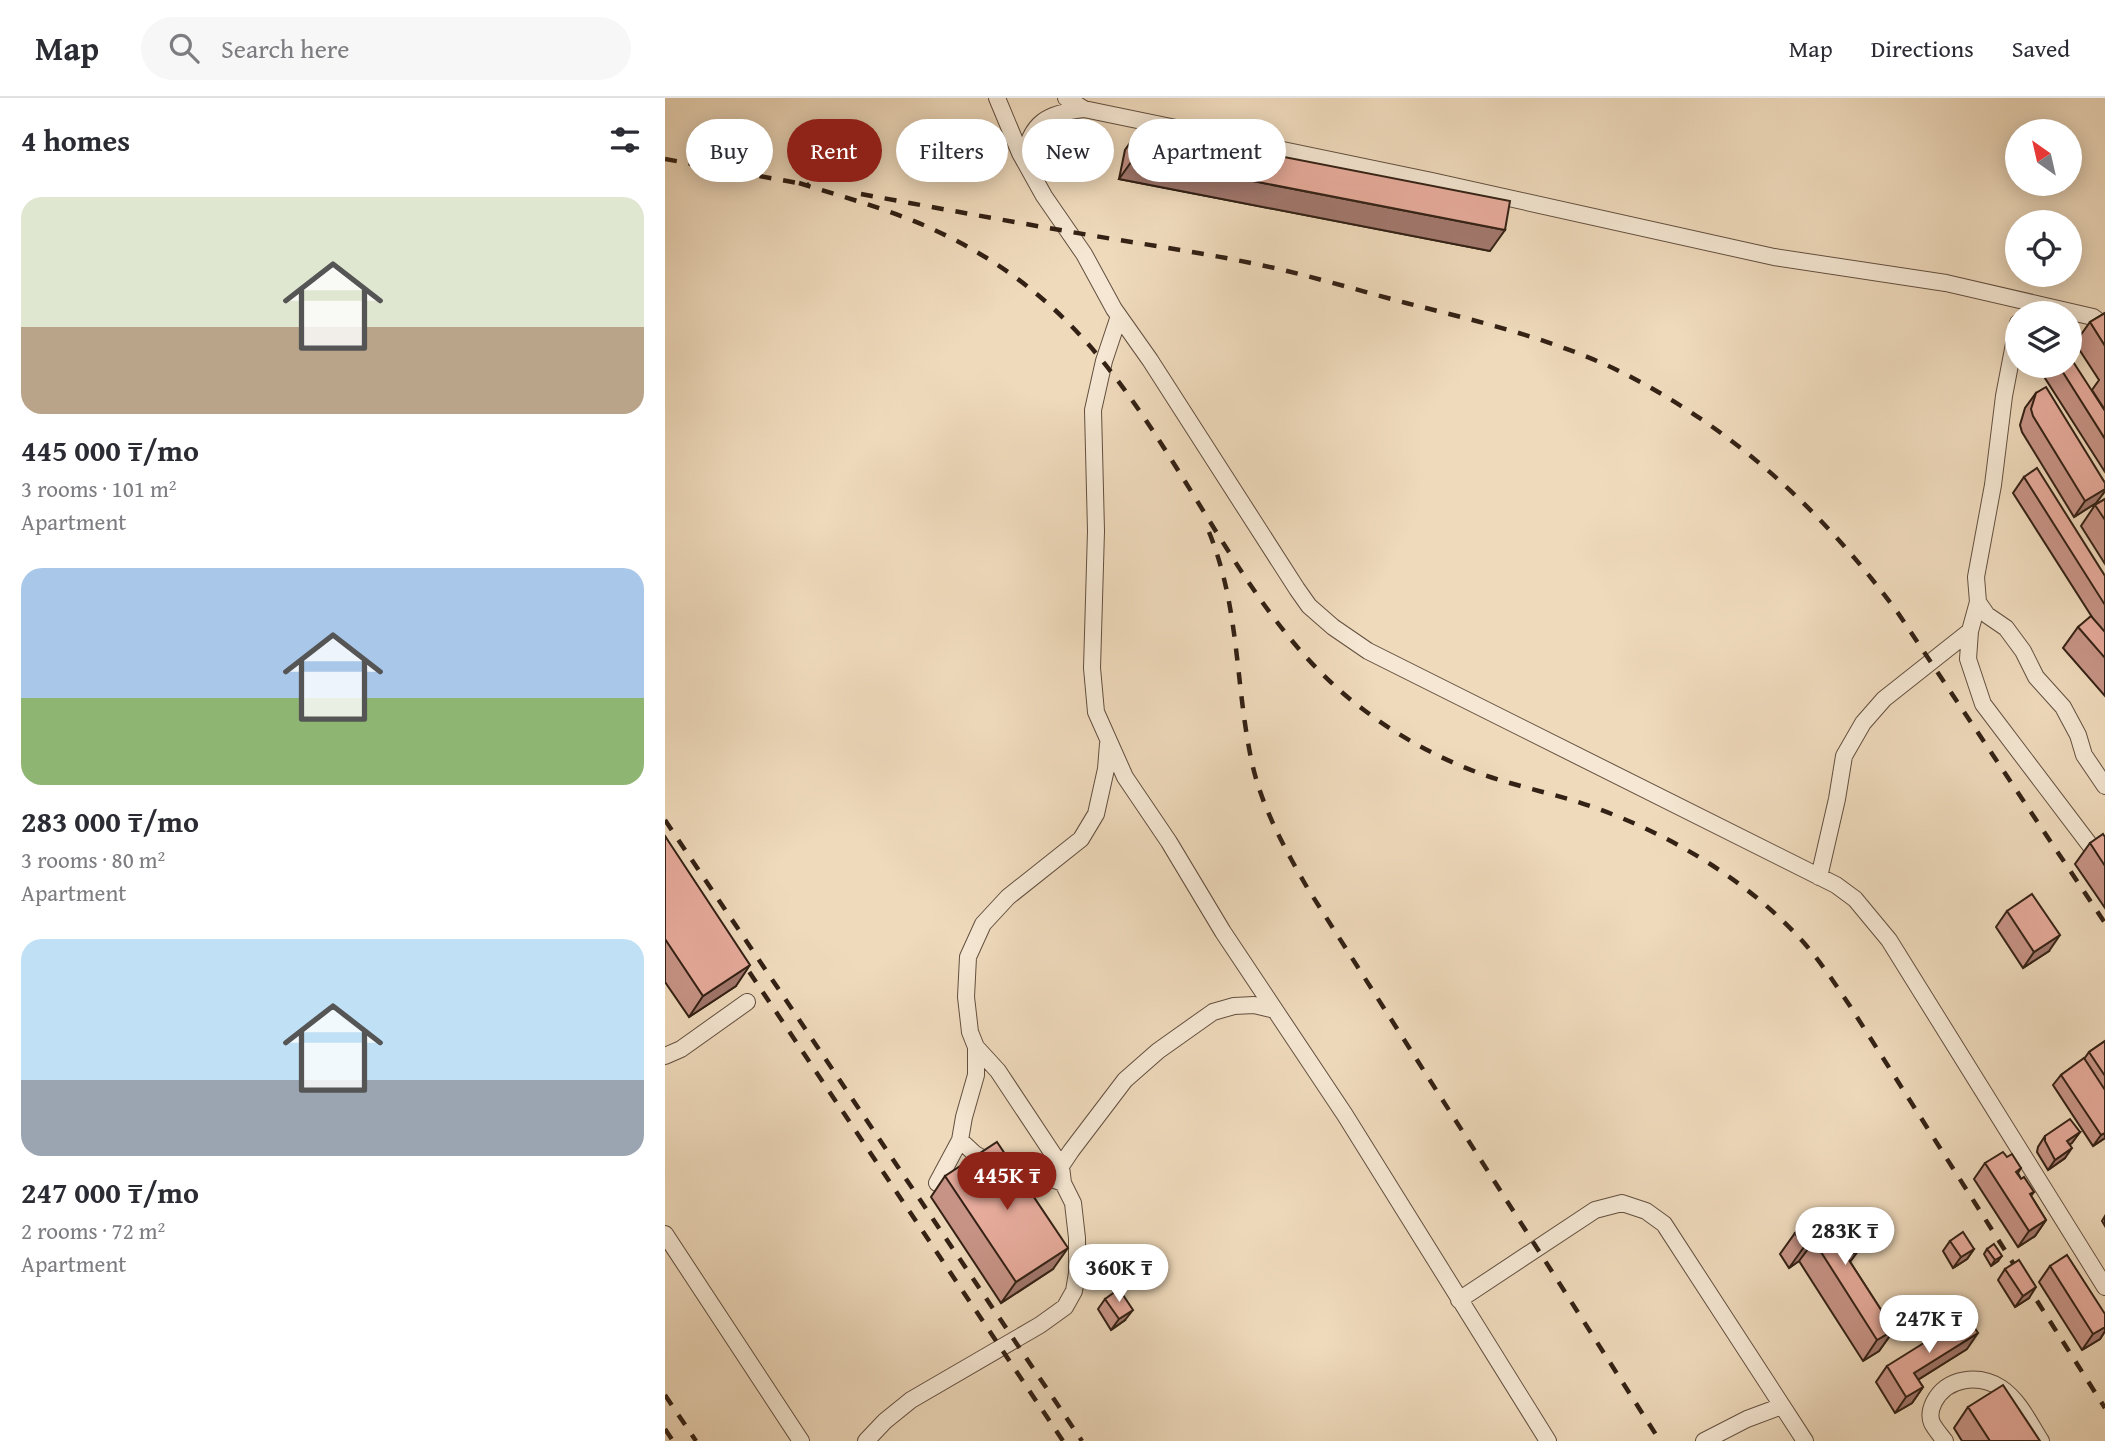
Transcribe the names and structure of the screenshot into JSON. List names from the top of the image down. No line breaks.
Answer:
{"north":"top left","page":{"header":"Map","search":"Search here","nav":["Map","Directions","Saved"],"heading":"4 homes","chip":["Buy","Rent","Filters","New","Apartment"],"list":[{"name":"445 000 ₸/mo","note":"3 rooms · 101 m² · Apartment"},{"name":"283 000 ₸/mo","note":"3 rooms · 80 m² · Apartment"},{"name":"247 000 ₸/mo","note":"2 rooms · 72 m² · Apartment"}],"price":["445K ₸","283K ₸","360K ₸","247K ₸"]}}
